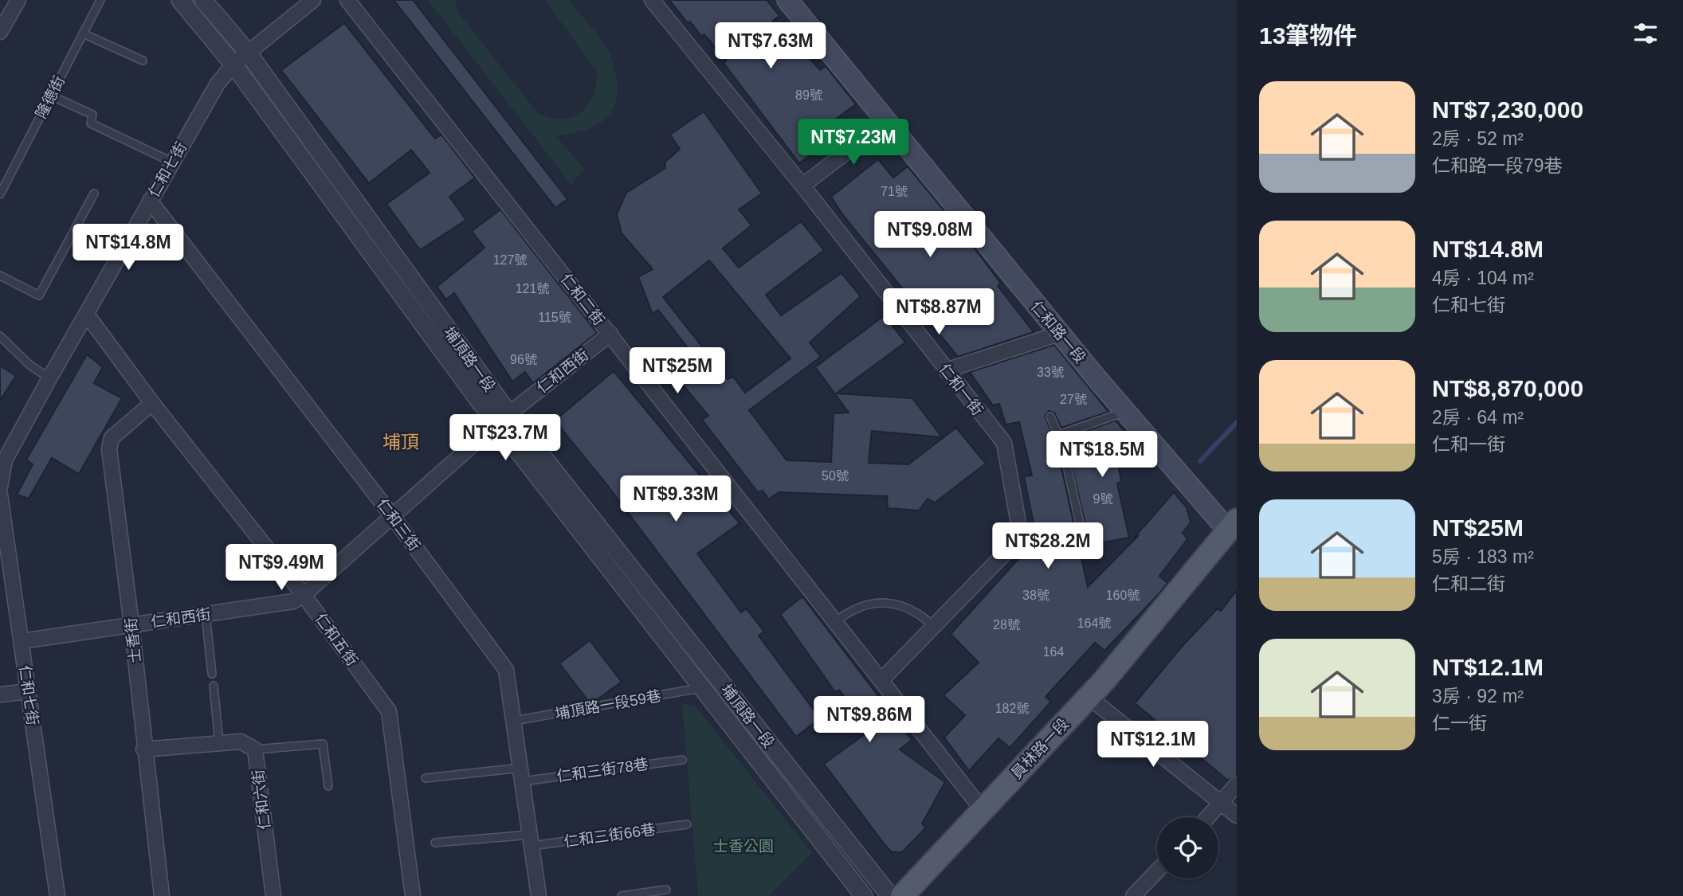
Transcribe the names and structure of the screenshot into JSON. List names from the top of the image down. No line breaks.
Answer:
{"streets":{"main road":["仁和路一段","員林路一段"],"street":["仁和七街","仁和二街","埔頂路一段","仁和西街","仁和一街","仁和三街","仁和五街","士香街","仁和六街"],"lane":["隆德街","埔頂路一段59巷","仁和三街78巷","仁和三街66巷"]},"crossings":[["仁和七街","埔頂路一段"],["仁和七街","仁和西街"],["仁和七街","仁和三街"],["仁和七街","仁和五街"],["仁和二街","仁和西街"],["仁和二街","仁和一街"],["仁和二街","員林路一段"],["仁和路一段","員林路一段"],["埔頂路一段","仁和西街"],["埔頂路一段","埔頂路一段59巷"],["仁和西街","仁和三街"],["仁和西街","仁和五街"],["仁和西街","士香街"],["仁和三街","埔頂路一段59巷"],["仁和三街","仁和三街78巷"],["仁和三街","仁和三街66巷"],["仁和五街","士香街"],["士香街","仁和六街"]],"districts":["埔頂"],"parks":["士香公園"],"house_numbers":["89號","71號","127號","121號","115號","96號","33號","27號","50號","9號","38號","160號","164號","28號","164","182號"],"page":{"heading":"13筆物件","price":["NT$7.63M","NT$7.23M","NT$9.08M","NT$14.8M","NT$8.87M","NT$25M","NT$23.7M","NT$18.5M","NT$9.33M","NT$28.2M","NT$9.49M","NT$9.86M","NT$12.1M"],"list":[{"name":"NT$7,230,000","note":"2房 · 52 m² · 仁和路一段79巷"},{"name":"NT$14.8M","note":"4房 · 104 m² · 仁和七街"},{"name":"NT$8,870,000","note":"2房 · 64 m² · 仁和一街"},{"name":"NT$25M","note":"5房 · 183 m² · 仁和二街"},{"name":"NT$12.1M","note":"3房 · 92 m² · 仁一街"}]}}
